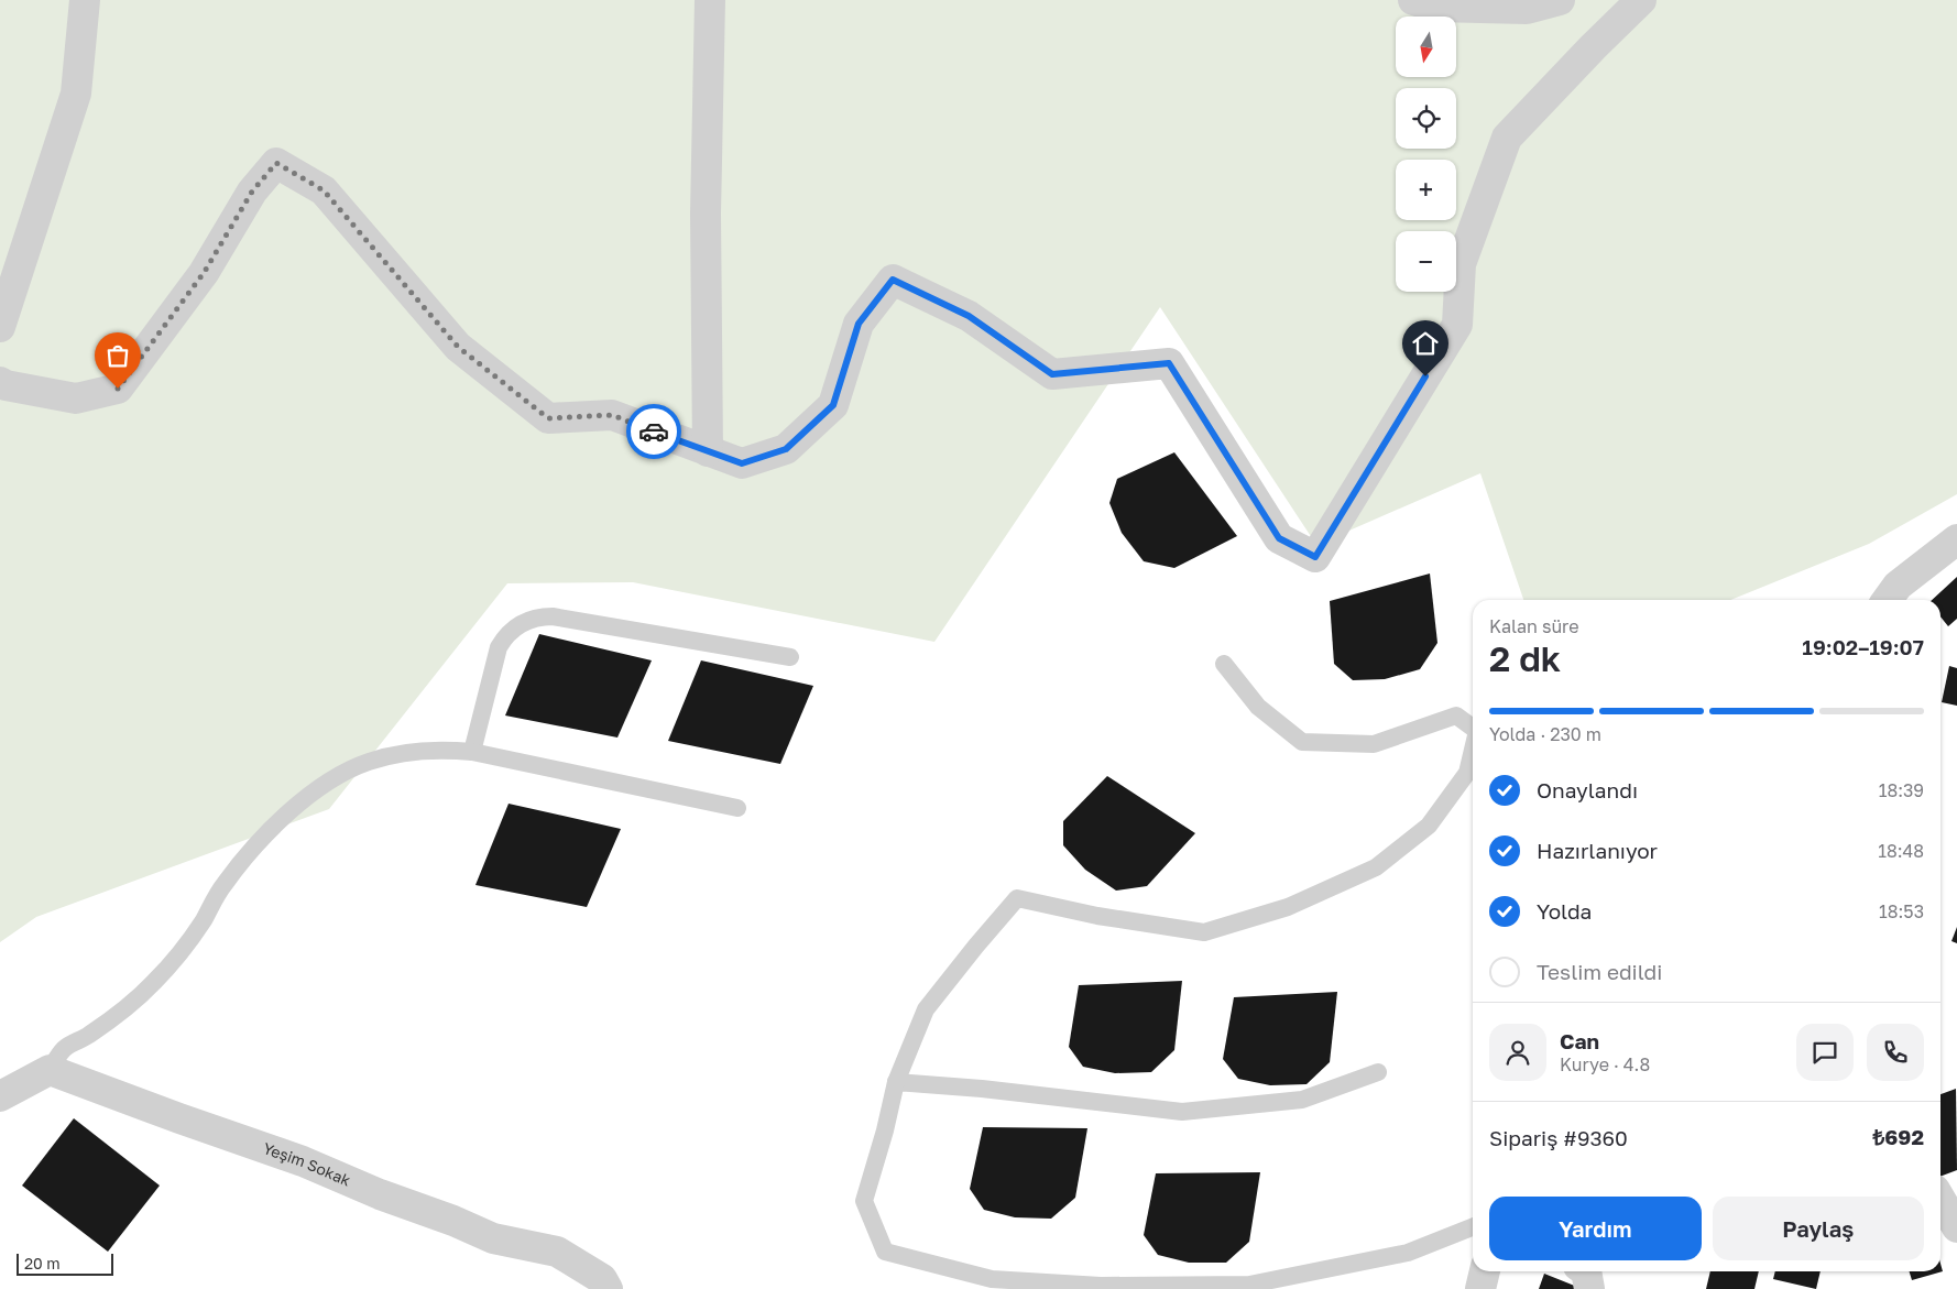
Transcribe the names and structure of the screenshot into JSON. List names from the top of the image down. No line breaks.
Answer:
{"streets":{"street":["Yeşim Sokak"]},"scale_bar":"20 m","north":"bottom","page":{"map_buttons":["+","−"],"heading":["2 dk","Kalan süre","19:02–19:07"],"panel":["Can","Kurye · 4.8","Sipariş #9360","₺692"],"bar":"Yolda · 230 m","list":[["Onaylandı","18:39"],["Hazırlanıyor","18:48"],["Yolda","18:53"],"Teslim edildi"],"buttons":["Yardım","Paylaş"],"scale":"20 m"}}
